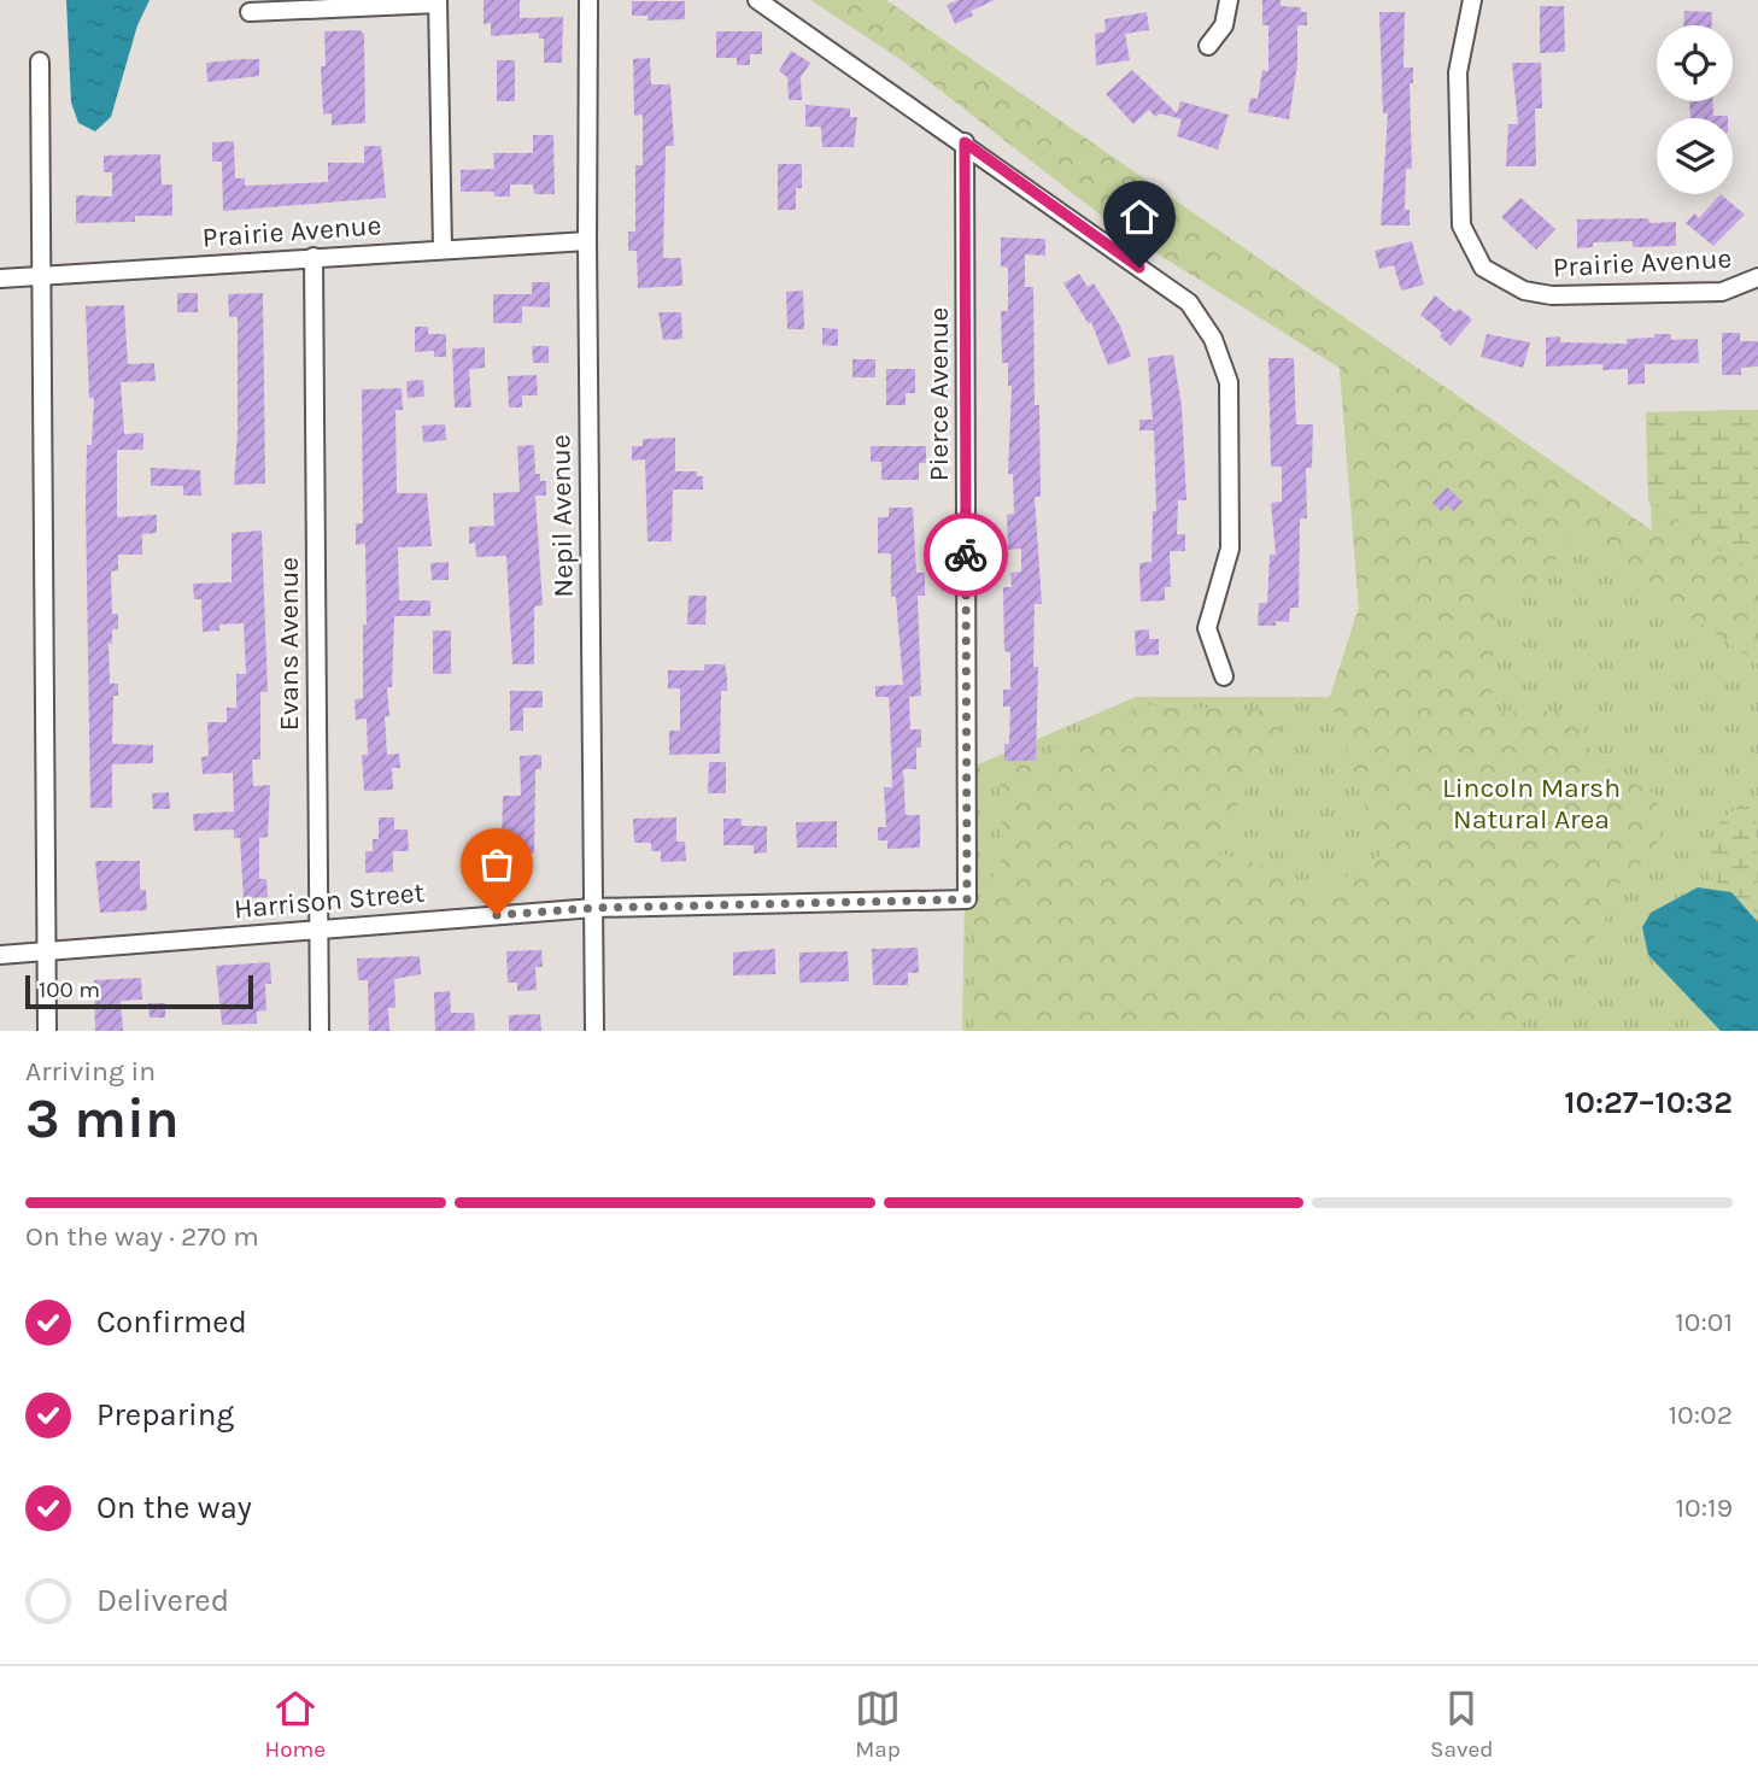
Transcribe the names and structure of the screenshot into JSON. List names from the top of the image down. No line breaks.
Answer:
{"streets":{"street":["Prairie Avenue","Pierce Avenue","Nepil Avenue","Evans Avenue","Harrison Street"]},"crossings":[["Prairie Avenue","Nepil Avenue"],["Prairie Avenue","Evans Avenue"],["Pierce Avenue","Harrison Street"],["Nepil Avenue","Harrison Street"],["Evans Avenue","Harrison Street"]],"parks":["Lincoln Marsh Natural Area"],"scale_bar":"100 m","page":{"scale":"100 m","heading":["3 min","Arriving in","10:27–10:32"],"bar":"On the way · 270 m","list":[["Confirmed","10:01"],["Preparing","10:02"],["On the way","10:19"],"Delivered"],"tabs":["Home","Map","Saved"]}}
